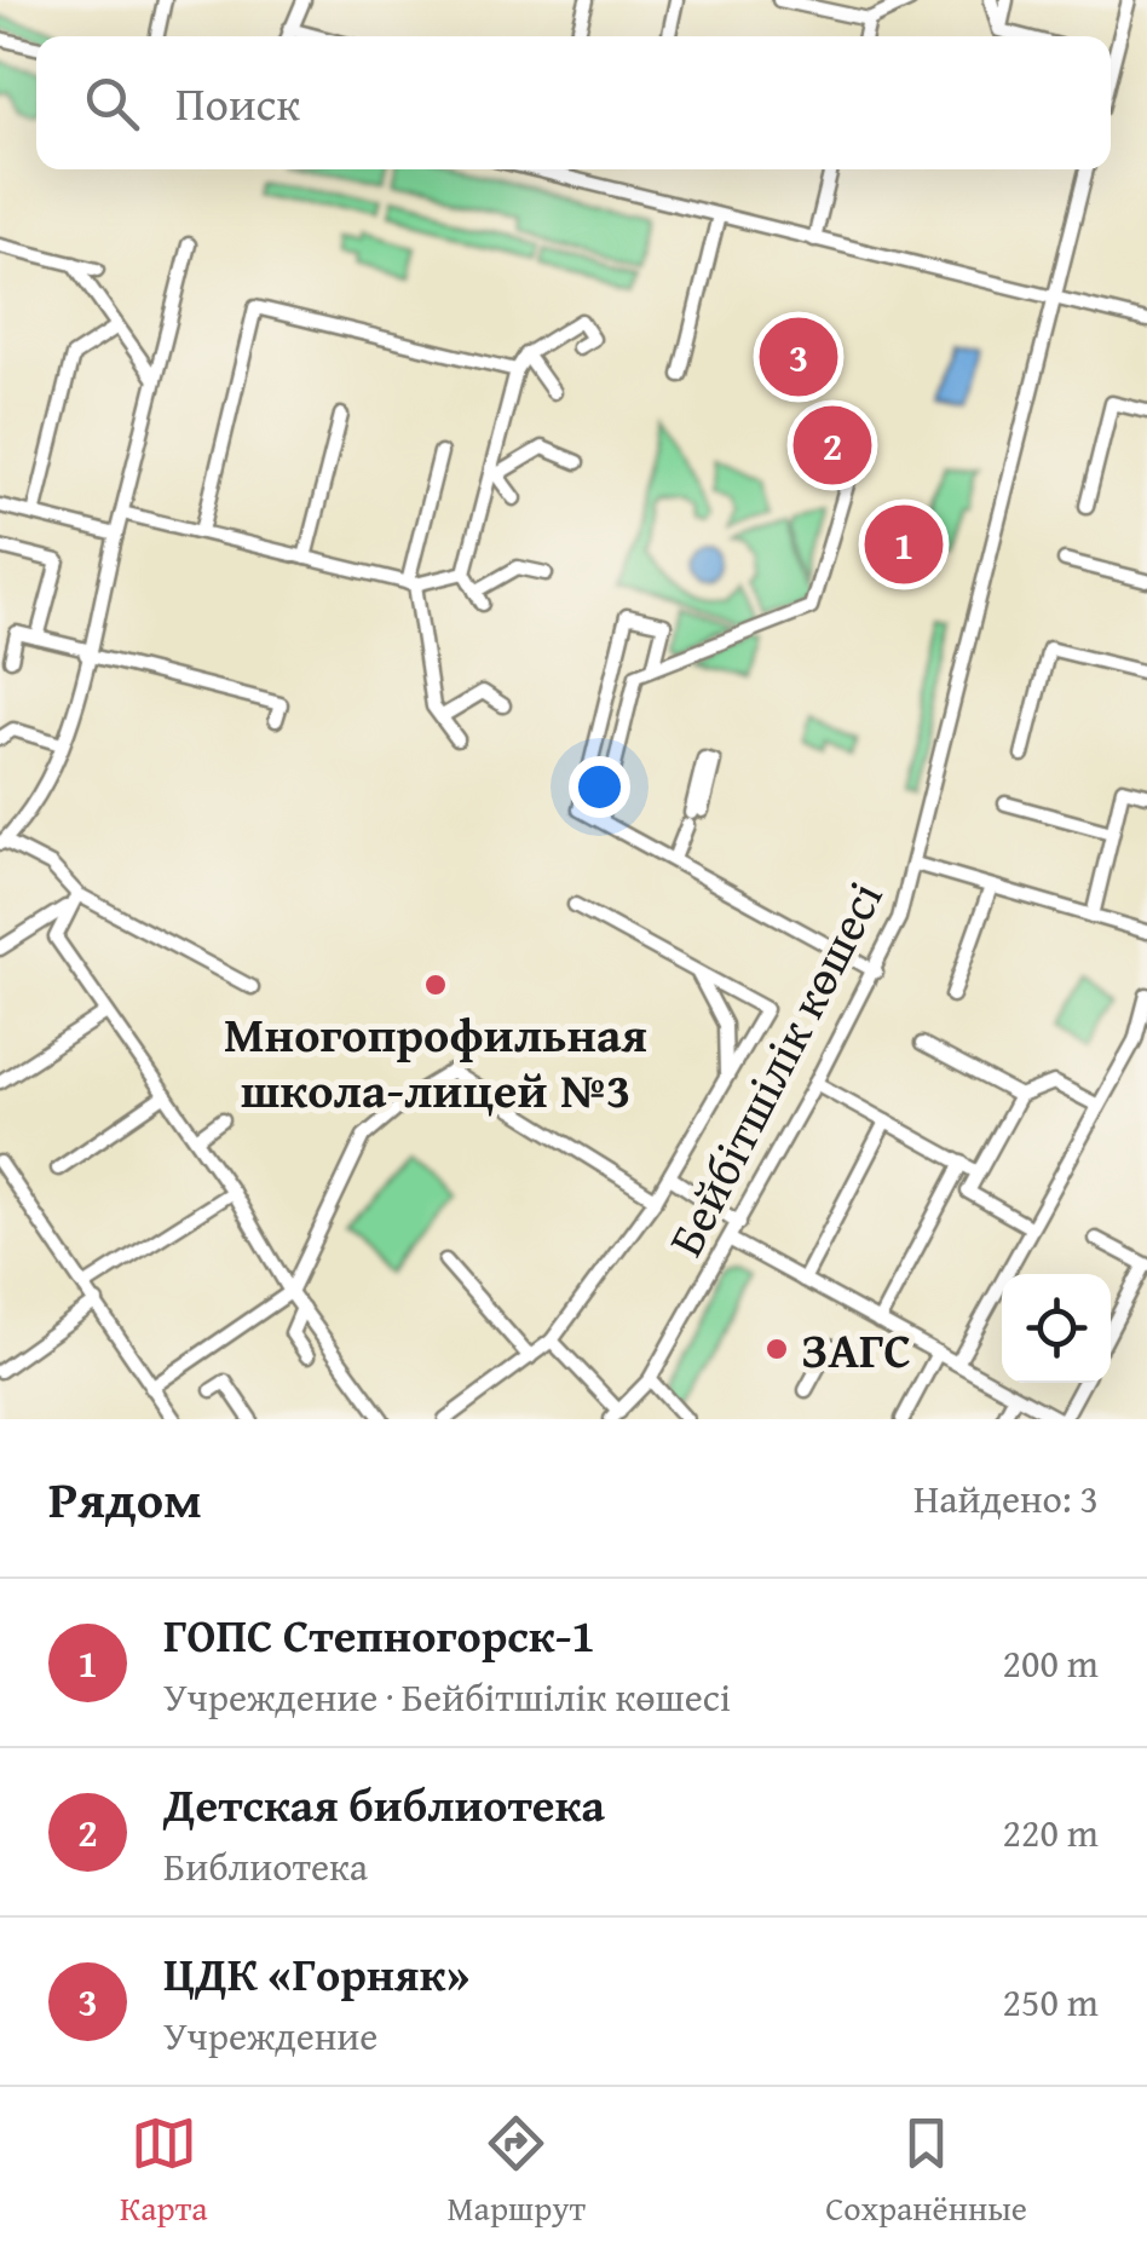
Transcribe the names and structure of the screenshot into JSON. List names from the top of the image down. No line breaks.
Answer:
{"streets":{"street":["Бейбітшілік көшесі"]},"places":["Многопрофильная школа-лицей №3","ЗАГС"],"page":{"search":"Поиск","pins":["3","2","1"],"heading":["Рядом","Найдено: 3"],"list":[{"mark":"1","name":"ГОПС Степногорск-1","note":"Учреждение · Бейбітшілік көшесі","value":"200 m"},{"mark":"2","name":"Детская библиотека","note":"Библиотека","value":"220 m"},{"mark":"3","name":"ЦДК «Горняк»","note":"Учреждение","value":"250 m"}],"nav":["Карта","Маршрут","Сохранённые"]}}
